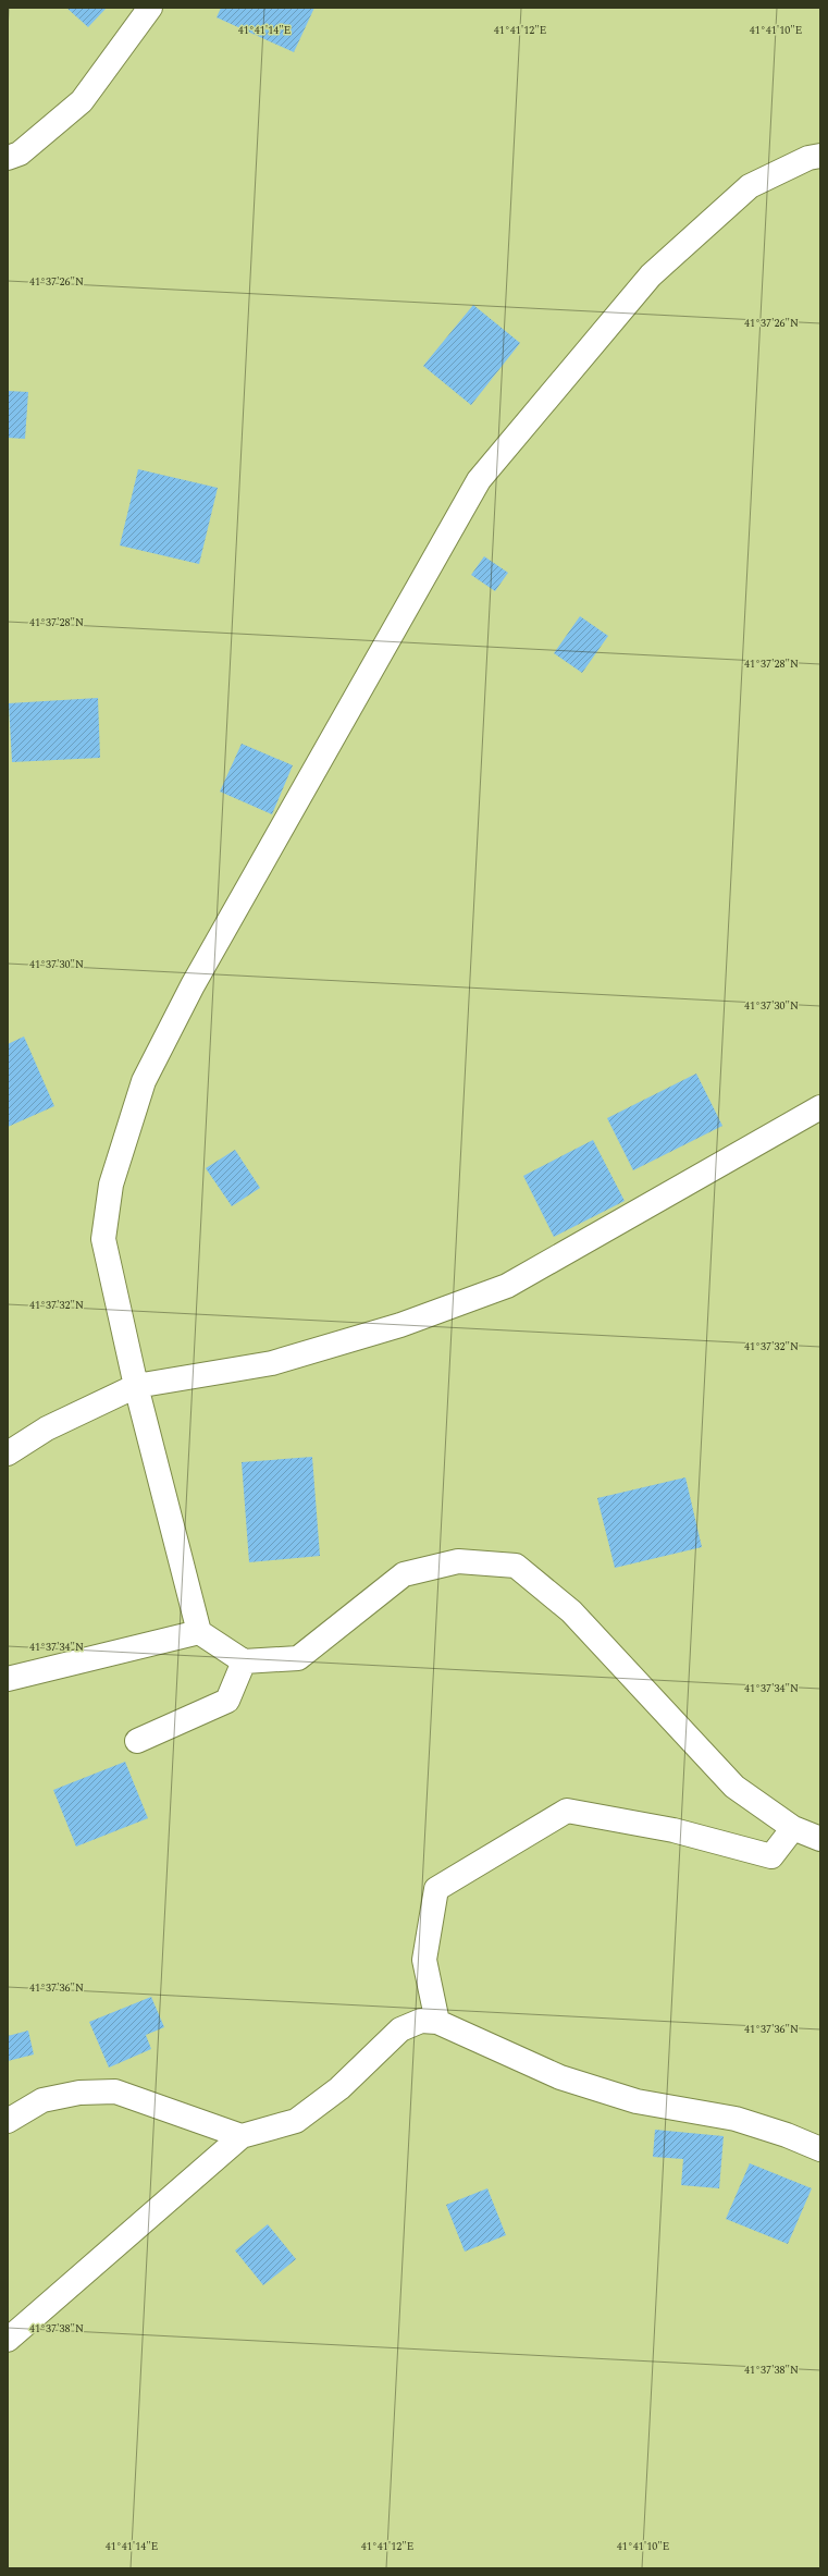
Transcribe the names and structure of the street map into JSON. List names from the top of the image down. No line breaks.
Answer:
{"coordinates":["41°41'14\"E","41°41'12\"E","41°41'10\"E","41°37'26\"N","41°37'28\"N","41°37'30\"N","41°37'32\"N","41°37'34\"N","41°37'36\"N","41°37'38\"N"]}
